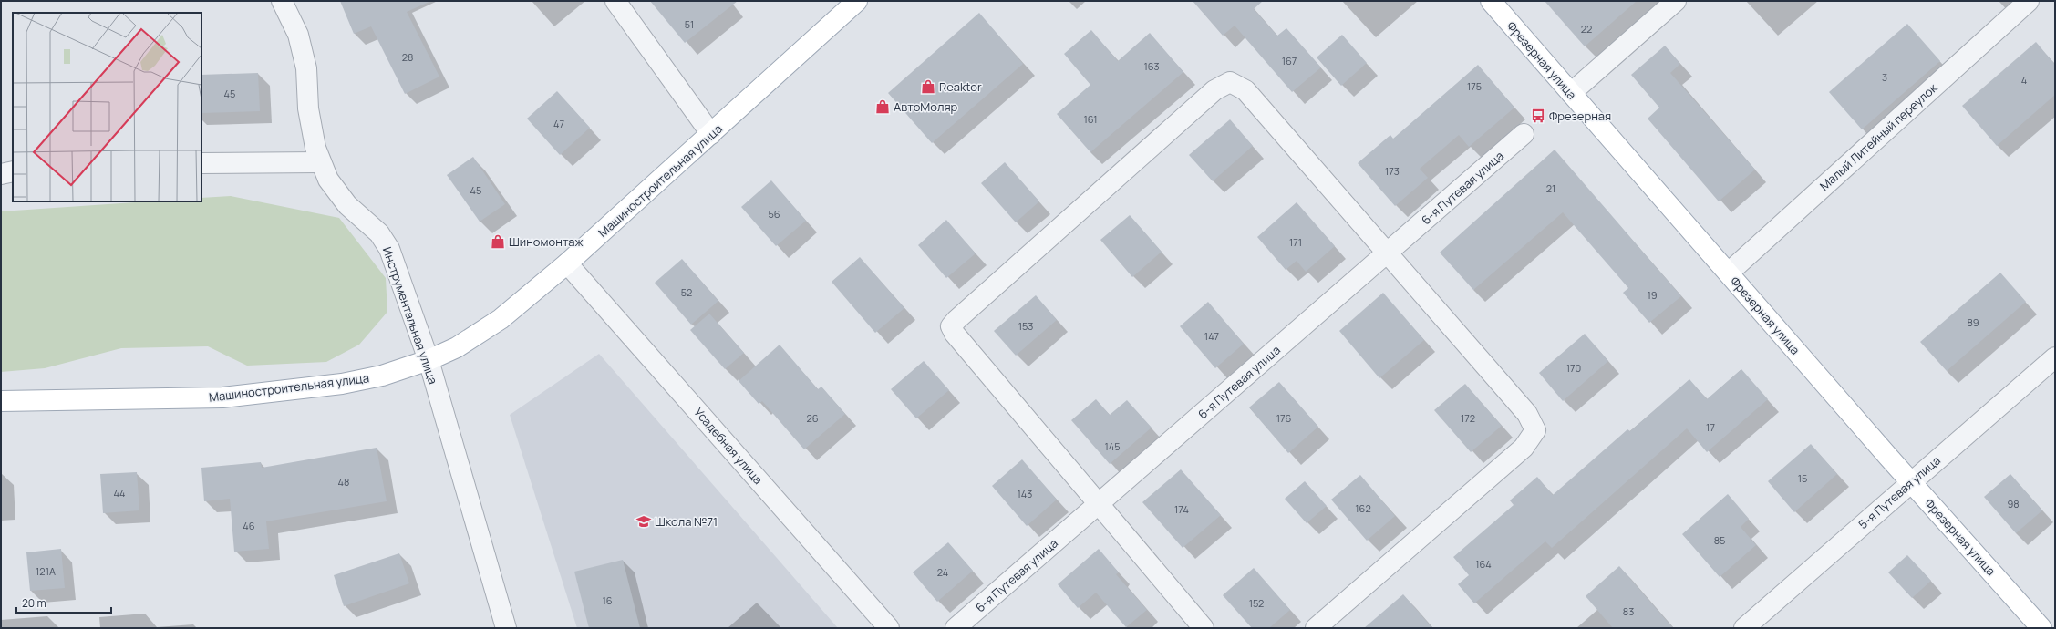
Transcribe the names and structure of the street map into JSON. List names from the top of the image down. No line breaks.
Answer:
{"streets":{"main road":["Фрезерная улица","Машиностроительная улица"],"street":["Малый Литейный переулок","6-я Путевая улица","Инструментальная улица","Усадебная улица","5-я Путевая улица"]},"crossings":[["Фрезерная улица","Малый Литейный переулок"],["Фрезерная улица","5-я Путевая улица"],["Машиностроительная улица","Инструментальная улица"],["Машиностроительная улица","Усадебная улица"]],"places":{"shop":["Reaktor","АвтоМоляр","Шиномонтаж"],"bus stop":["Фрезерная"],"school or university":["Школа №71"]},"house_numbers":["51","22","28","167","163","3","4","175","45","161","47","173","21","45","56","171","52","19","89","153","147","170","26","176","172","17","145","15","48","44","143","98","162","174","46","85","164","121А","24","16","152","83"],"scale_bar":"20 m"}
